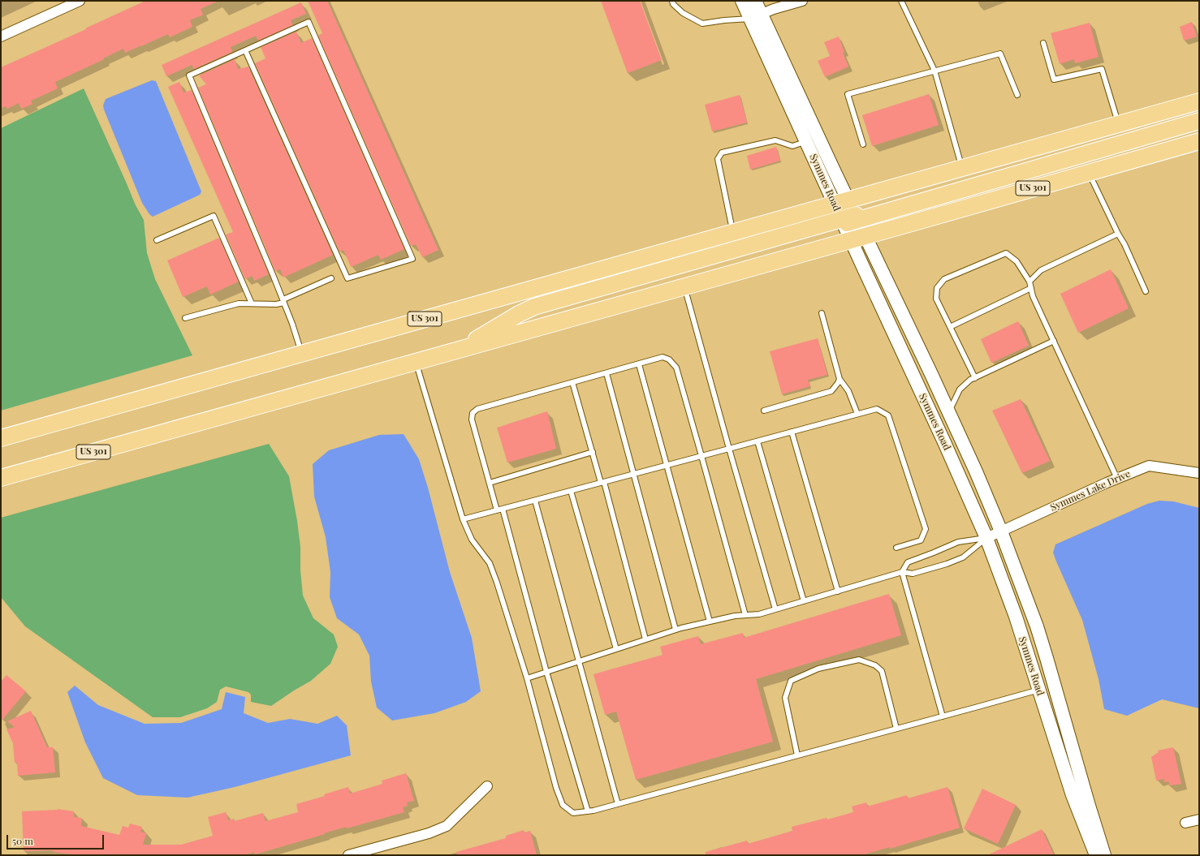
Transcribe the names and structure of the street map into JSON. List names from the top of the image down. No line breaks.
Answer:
{"streets":{"main road":["US 301"],"street":["Symmes Road","Symmes Lake Drive"]},"crossings":[["Symmes Road","US 301"],["Symmes Road","Symmes Lake Drive"]],"scale_bar":"50 m"}
